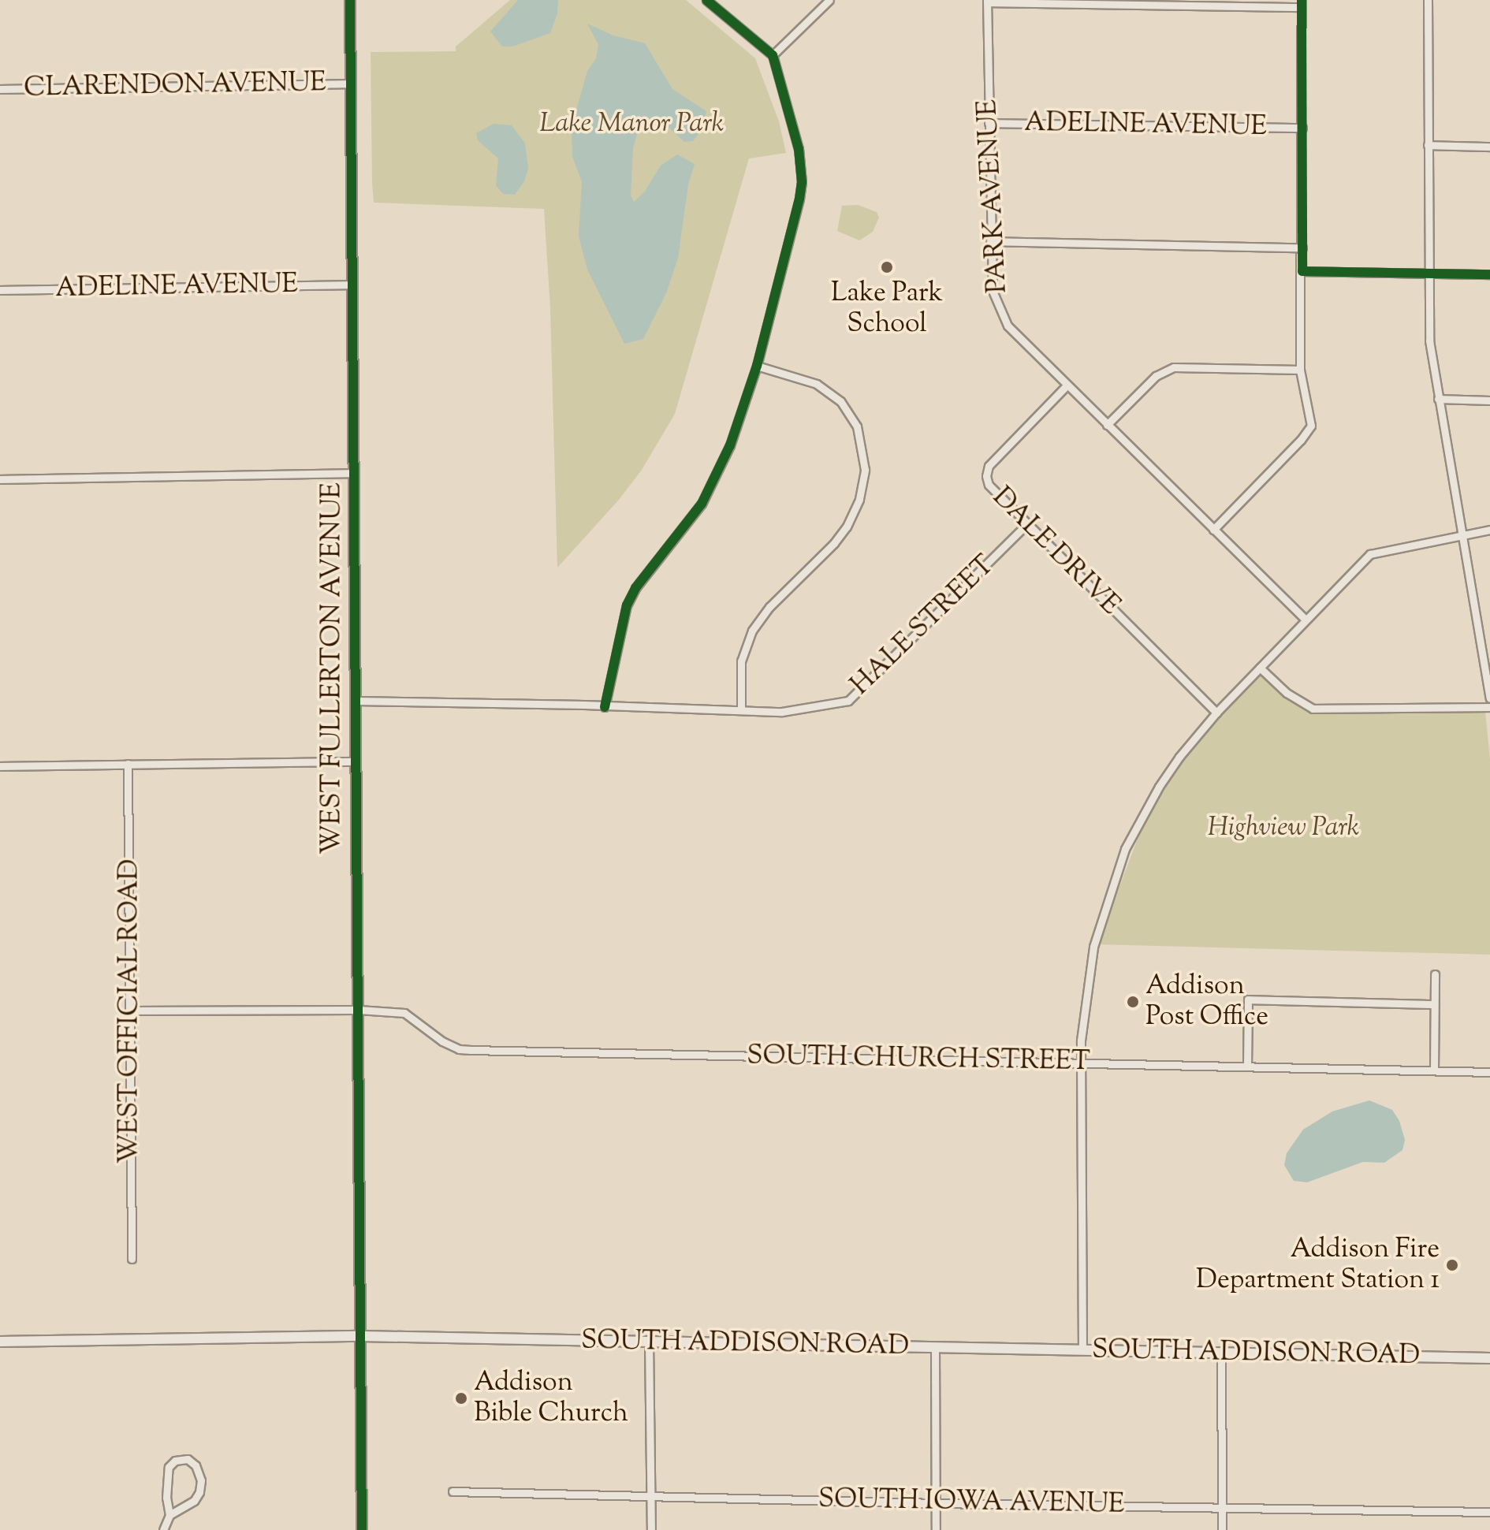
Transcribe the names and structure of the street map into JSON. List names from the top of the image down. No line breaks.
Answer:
{"streets":{"street":["CLARENDON AVENUE","ADELINE AVENUE","PARK AVENUE","DALE DRIVE","HALE STREET","WEST FULLERTON AVENUE","WEST OFFICIAL ROAD","SOUTH CHURCH STREET","SOUTH ADDISON ROAD","SOUTH IOWA AVENUE"]},"crossings":[["CLARENDON AVENUE","WEST FULLERTON AVENUE"],["ADELINE AVENUE","PARK AVENUE"],["ADELINE AVENUE","WEST FULLERTON AVENUE"],["PARK AVENUE","DALE DRIVE"],["DALE DRIVE","HALE STREET"],["HALE STREET","WEST FULLERTON AVENUE"],["WEST FULLERTON AVENUE","SOUTH CHURCH STREET"],["WEST FULLERTON AVENUE","SOUTH ADDISON ROAD"],["WEST OFFICIAL ROAD","SOUTH CHURCH STREET"]],"parks":["Lake Manor Park","Highview Park"],"places":["Lake Park School","Addison Post Office","Addison Fire Department Station 1","Addison Bible Church"]}
